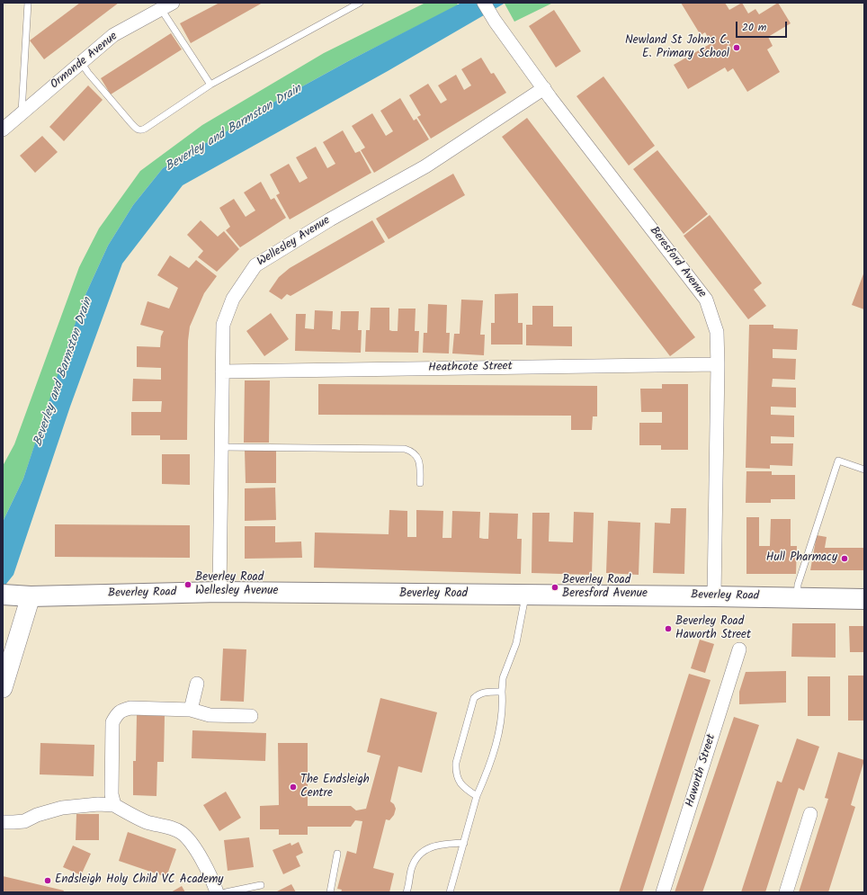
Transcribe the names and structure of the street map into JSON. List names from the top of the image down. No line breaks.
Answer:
{"streets":{"main road":["Beverley Road"],"street":["Ormonde Avenue","Wellesley Avenue","Beresford Avenue","Heathcote Street","Haworth Street"]},"crossings":[["Wellesley Avenue","Beresford Avenue"],["Wellesley Avenue","Heathcote Street"],["Wellesley Avenue","Beverley Road"],["Beresford Avenue","Heathcote Street"],["Beresford Avenue","Beverley Road"]],"water":["Beverley and Barmston Drain"],"places":["Newland St Johns C. E. Primary School","Hull Pharmacy","Beverley Road Wellesley Avenue","Beverley Road Beresford Avenue","Beverley Road Haworth Street","The Endsleigh Centre","Endsleigh Holy Child VC Academy"],"scale_bar":"20 m"}
